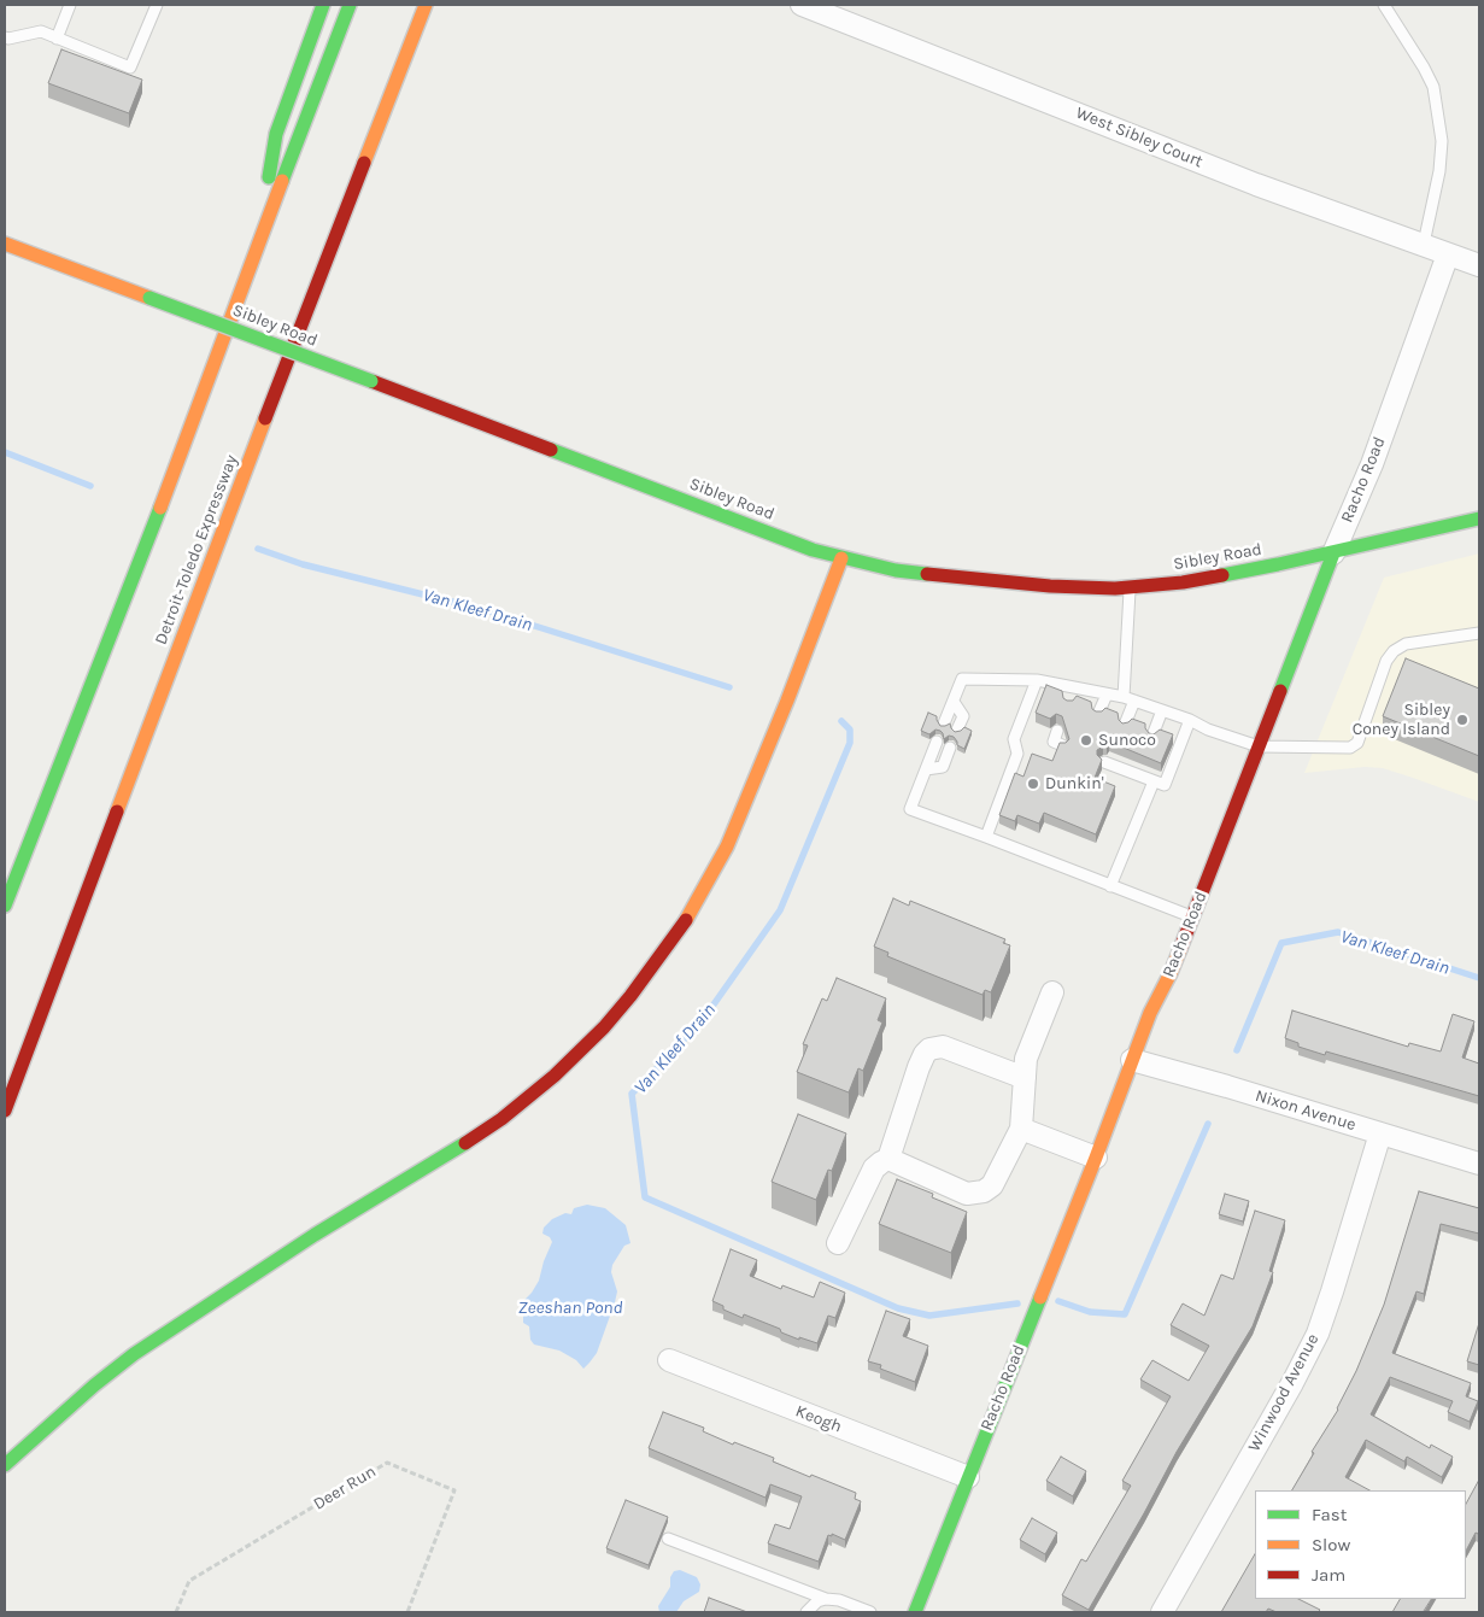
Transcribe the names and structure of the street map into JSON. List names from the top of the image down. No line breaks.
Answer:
{"streets":{"main road":["Sibley Road","Racho Road","Detroit-Toledo Expressway"],"street":["West Sibley Court","Nixon Avenue","Winwood Avenue","Keogh"],"path":["Deer Run"]},"crossings":[["West Sibley Court","Racho Road"],["Sibley Road","Racho Road"],["Racho Road","Nixon Avenue"],["Racho Road","Keogh"],["Nixon Avenue","Winwood Avenue"]],"water":["Van Kleef Drain","Zeeshan Pond"],"places":["Sibley Coney Island","Sunoco","Dunkin'"],"legend":["Fast","Slow","Jam"]}
